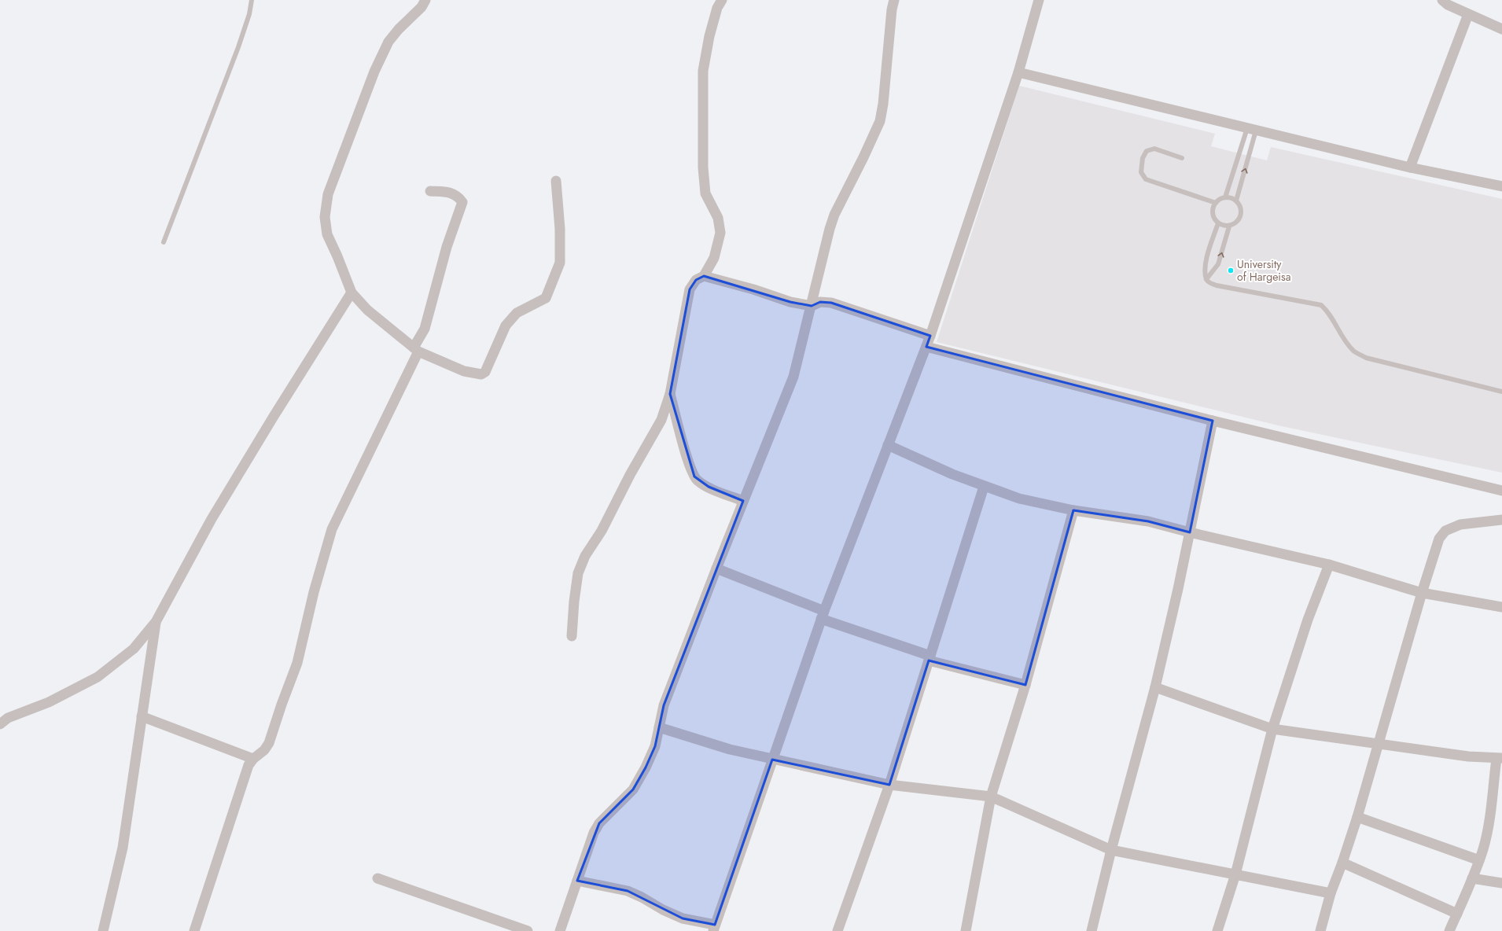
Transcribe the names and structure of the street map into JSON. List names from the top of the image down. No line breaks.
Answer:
{"places":["University of Hargeisa"]}
